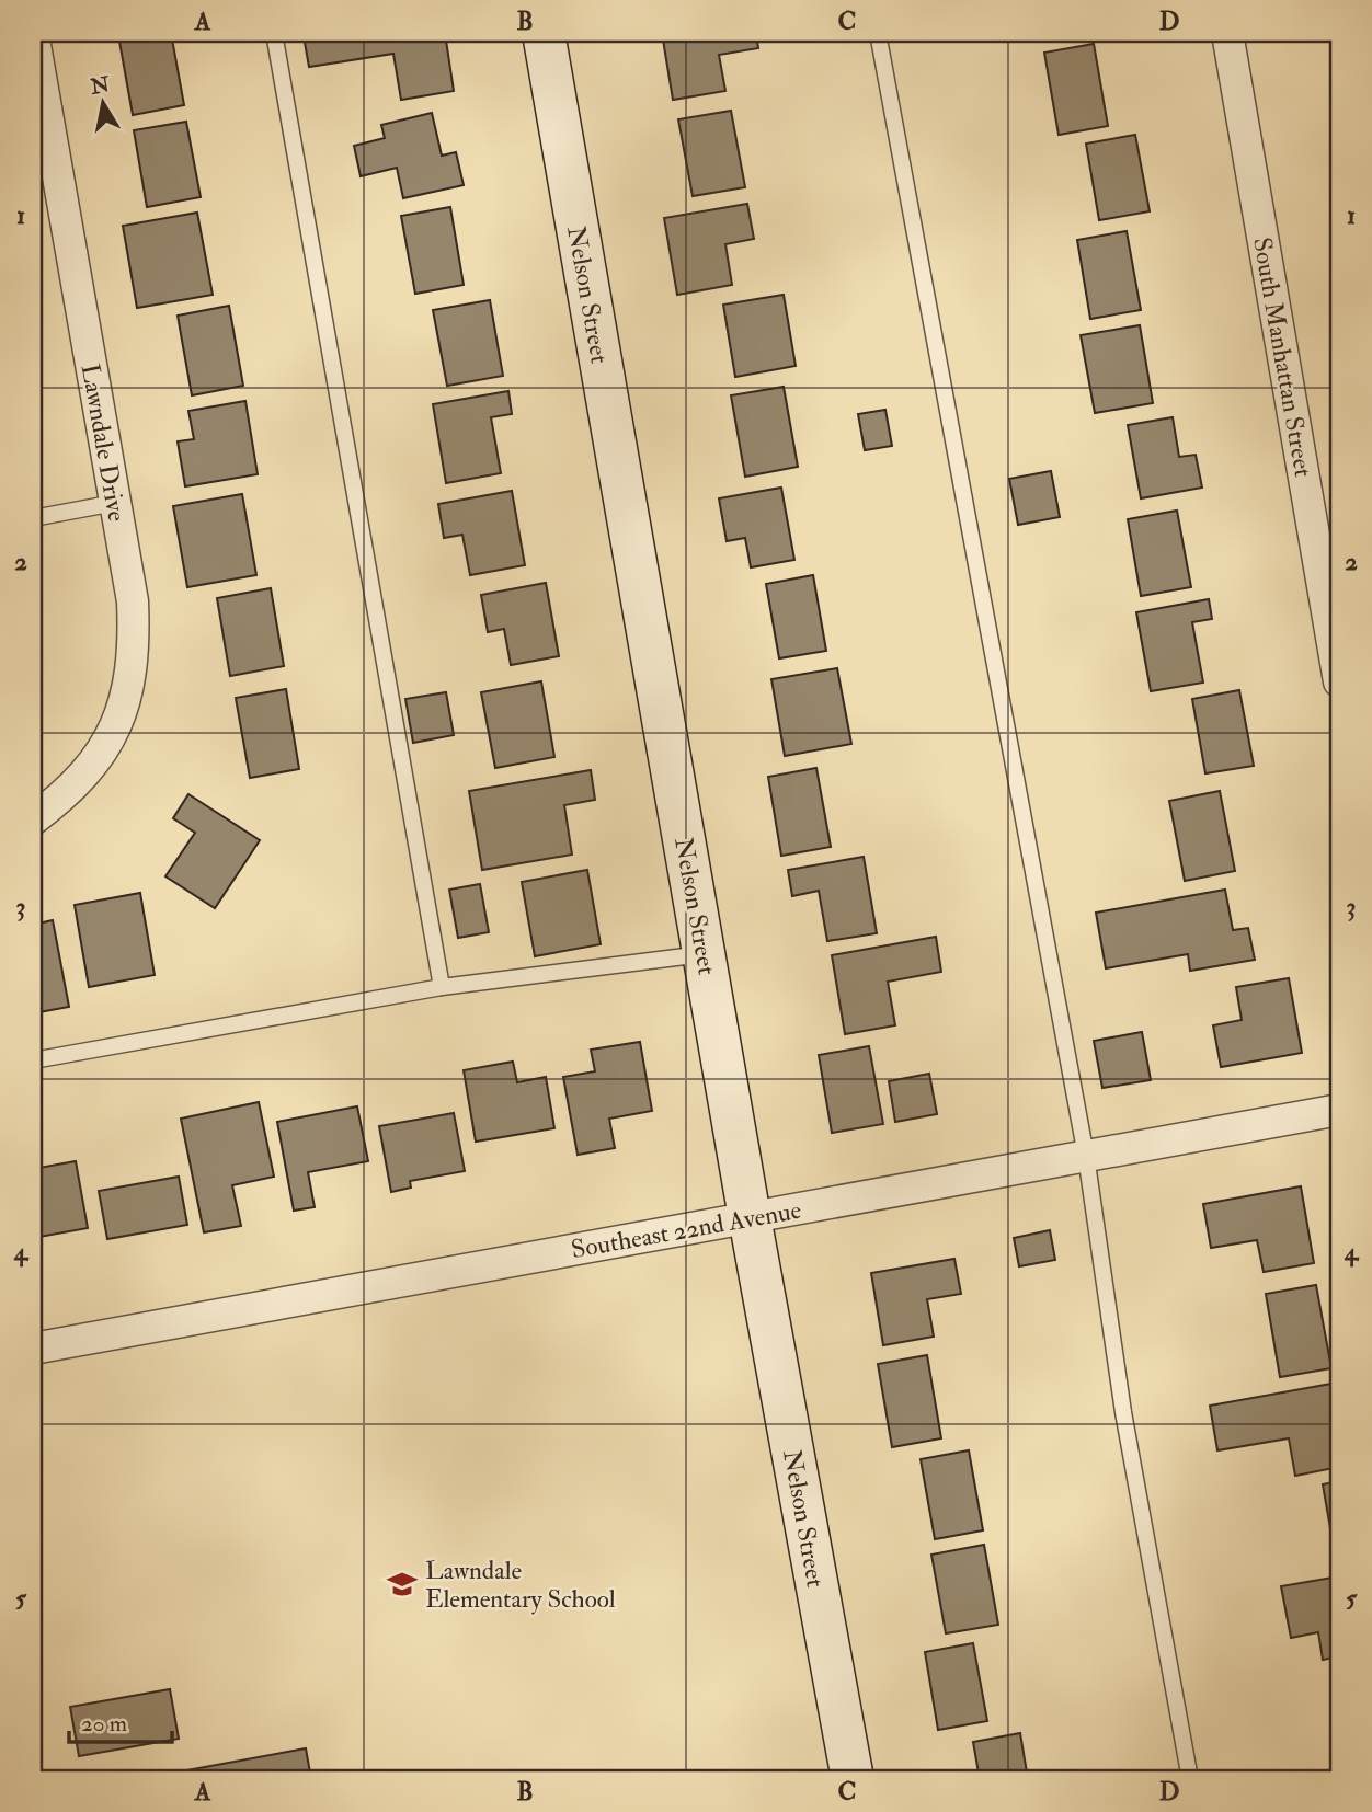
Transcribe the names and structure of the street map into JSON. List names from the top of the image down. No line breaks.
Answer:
{"streets":{"street":["Nelson Street","South Manhattan Street","Lawndale Drive","Southeast 22nd Avenue"]},"crossings":[["Nelson Street","Southeast 22nd Avenue"]],"places":{"school or university":["Lawndale Elementary School"]},"scale_bar":"20 m","north":"top","grid":{"columns":["A","B","C","D"],"rows":["1","2","3","4","5"]}}
